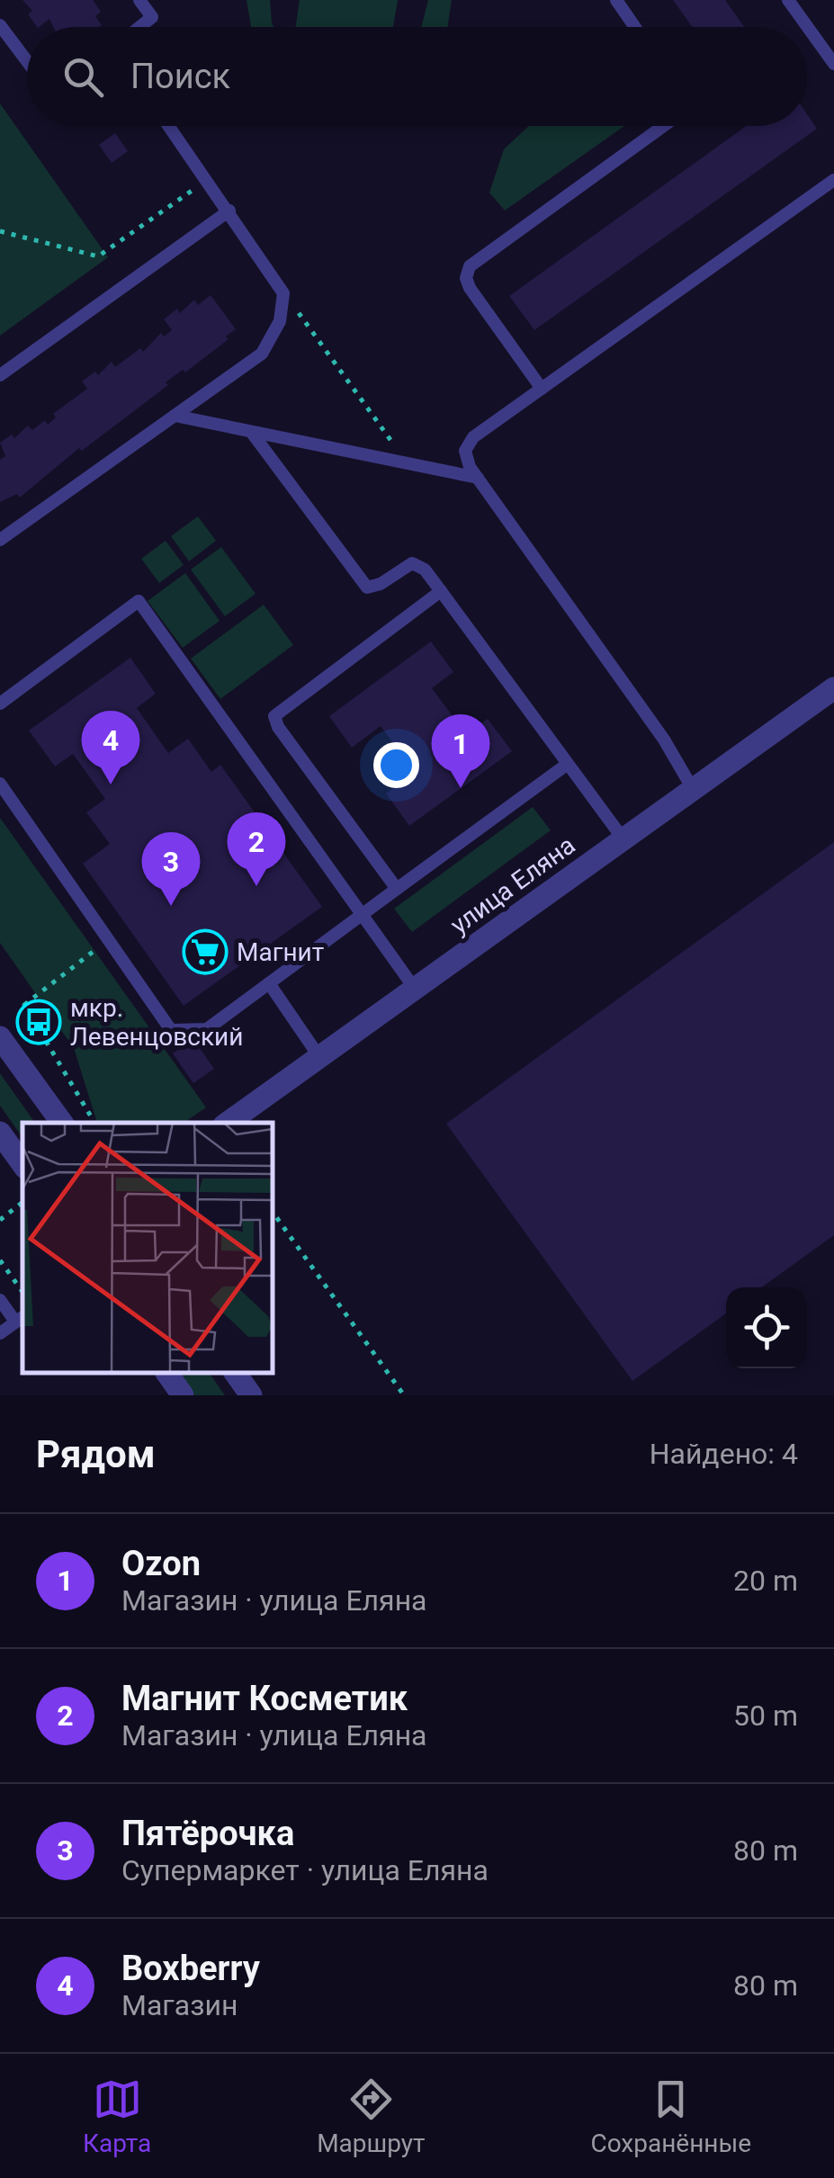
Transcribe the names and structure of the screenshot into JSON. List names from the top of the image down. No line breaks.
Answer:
{"streets":{"street":["улица Еляна"]},"places":{"supermarket":["Магнит"],"bus stop":["мкр. Левенцовский"]},"page":{"search":"Поиск","pins":["4","1","2","3"],"heading":["Рядом","Найдено: 4"],"list":[{"mark":"1","name":"Ozon","note":"Магазин · улица Еляна","value":"20 m"},{"mark":"2","name":"Магнит Косметик","note":"Магазин · улица Еляна","value":"50 m"},{"mark":"3","name":"Пятёрочка","note":"Супермаркет · улица Еляна","value":"80 m"},{"mark":"4","name":"Boxberry","note":"Магазин","value":"80 m"}],"nav":["Карта","Маршрут","Сохранённые"]}}
